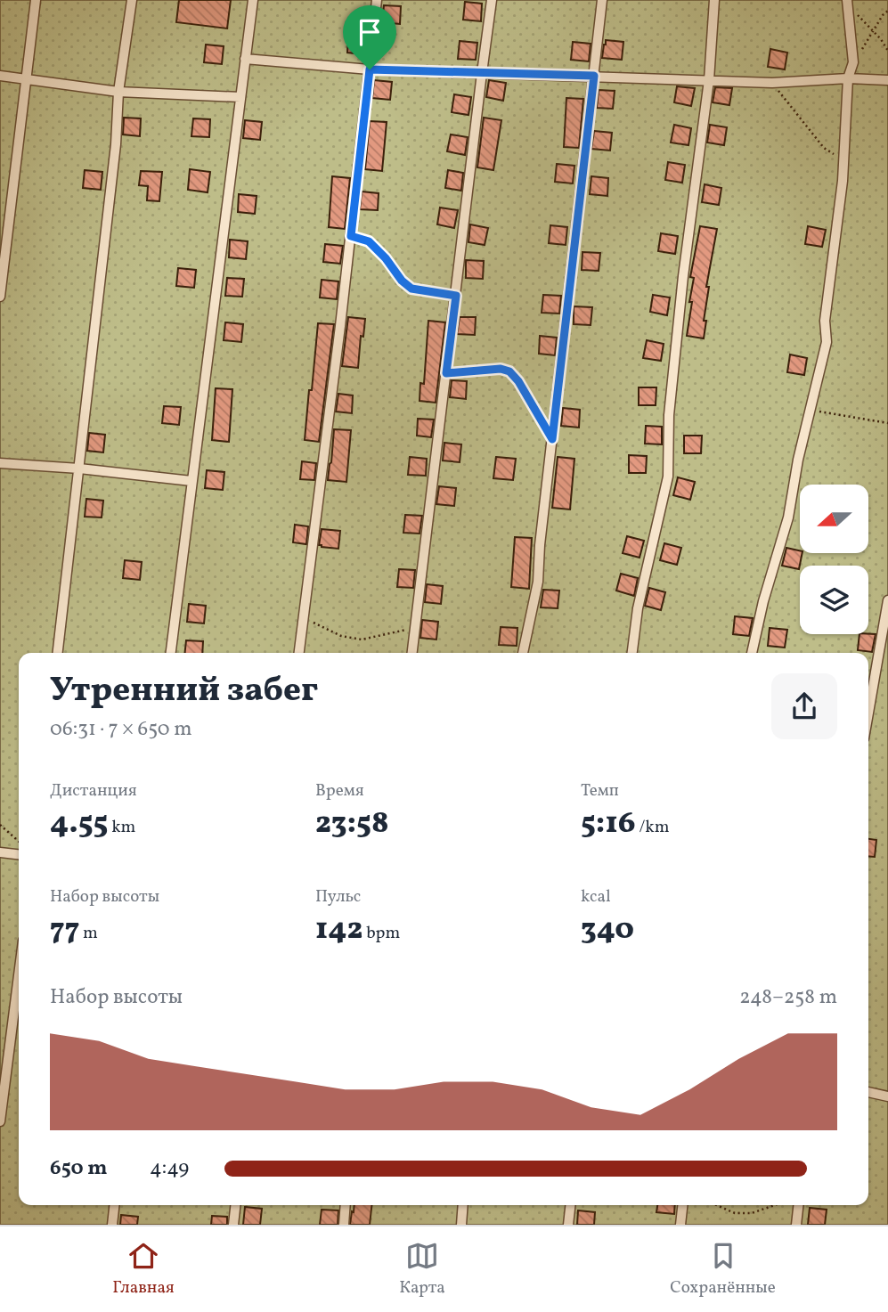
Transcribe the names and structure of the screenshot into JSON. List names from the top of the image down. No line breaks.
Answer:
{"north":"left","page":{"heading":["Утренний забег","06:31 · 7 × 650 m"],"stats":[["Дистанция","4.55 km"],["Время","23:58"],["Темп","5:16 /km"],["Набор высоты","77 m"],["Пульс","142 bpm"],["kcal","340"]],"chart":["Набор высоты","248–258 m"],"list":[{"name":"650 m","note":"4:49"}],"tabs":["Главная","Карта","Сохранённые"]}}
